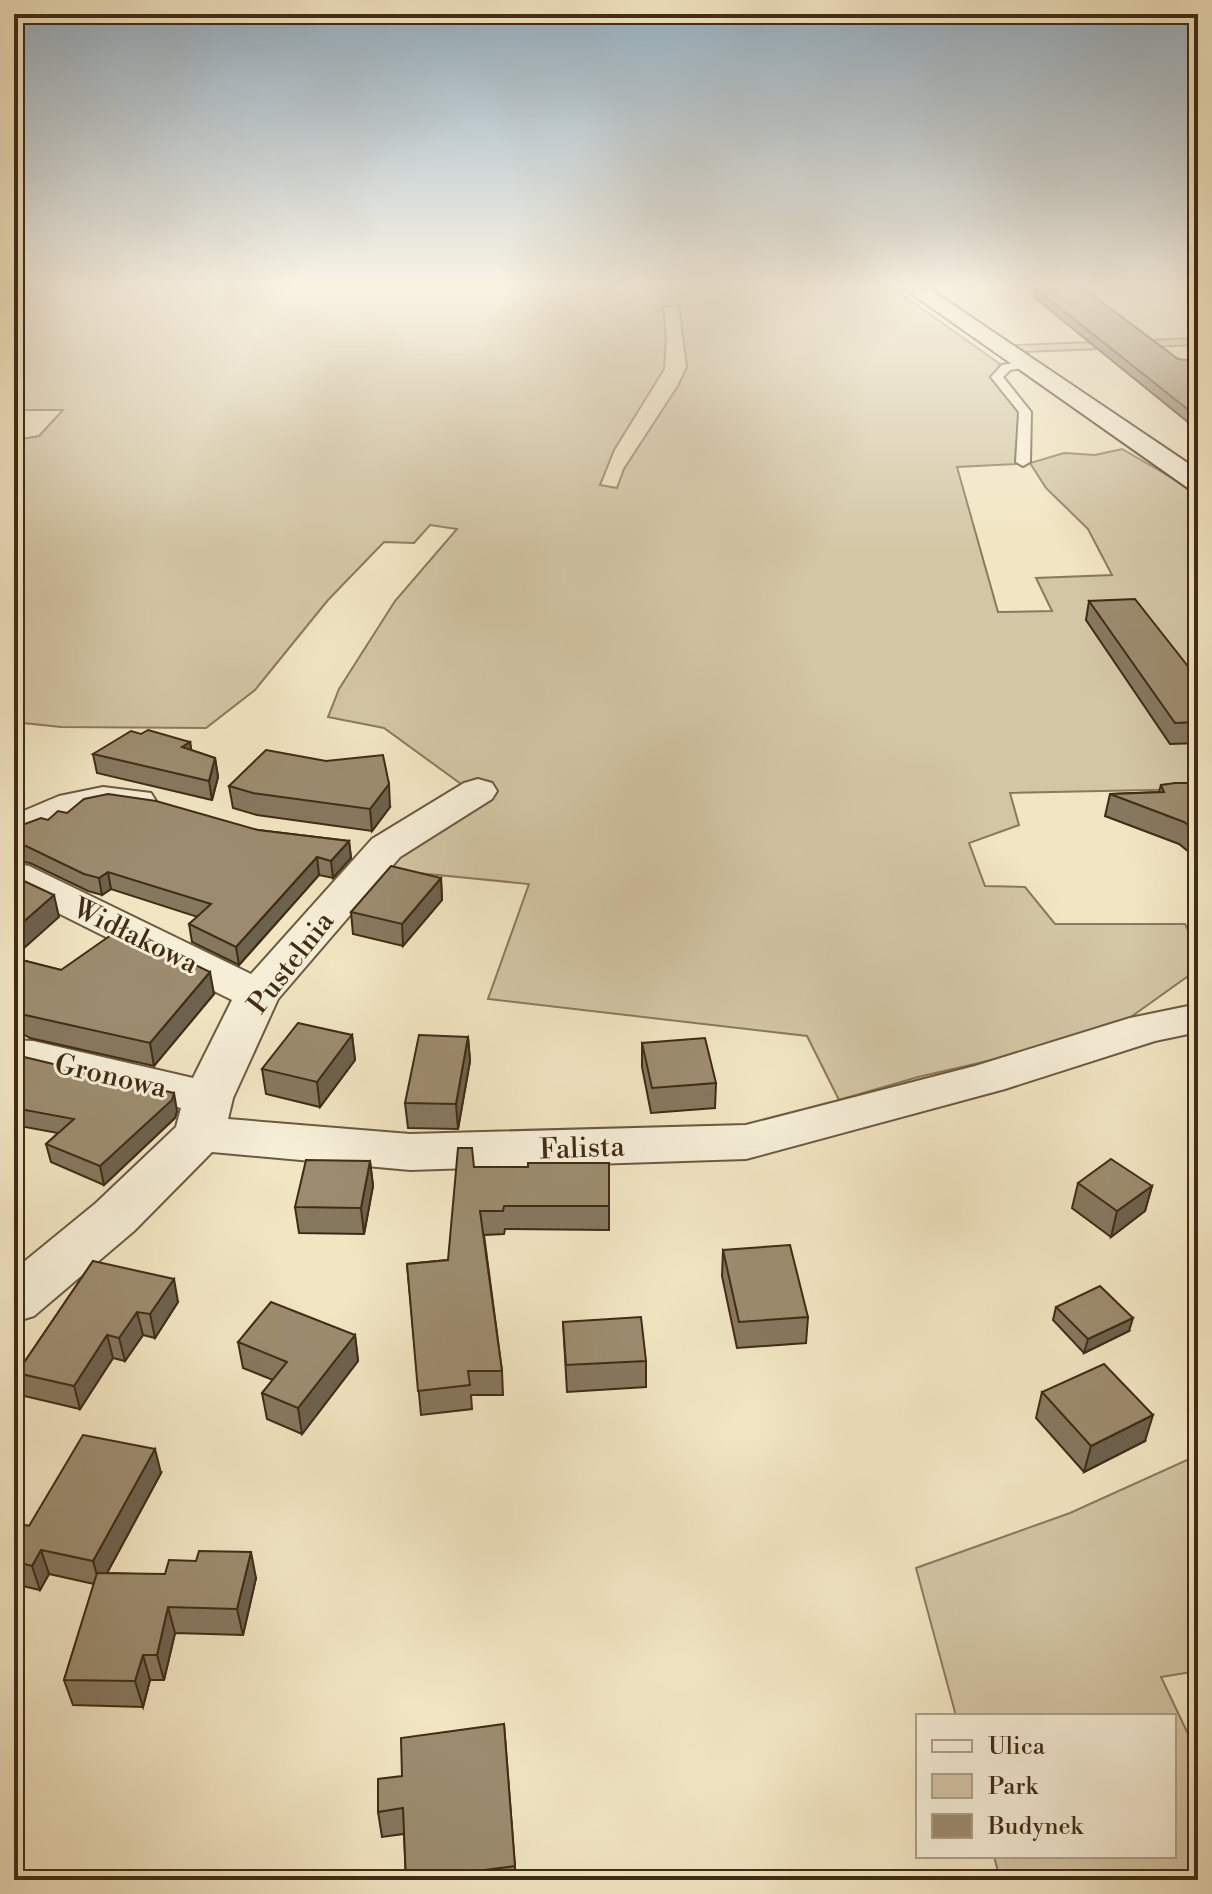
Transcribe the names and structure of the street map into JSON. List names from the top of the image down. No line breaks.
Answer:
{"streets":{"street":["Widłakowa","Pustelnia","Gronowa","Falista"]},"crossings":[["Widłakowa","Pustelnia"],["Pustelnia","Gronowa"],["Pustelnia","Falista"],["Gronowa","Falista"]],"legend":["Ulica","Park","Budynek"]}
